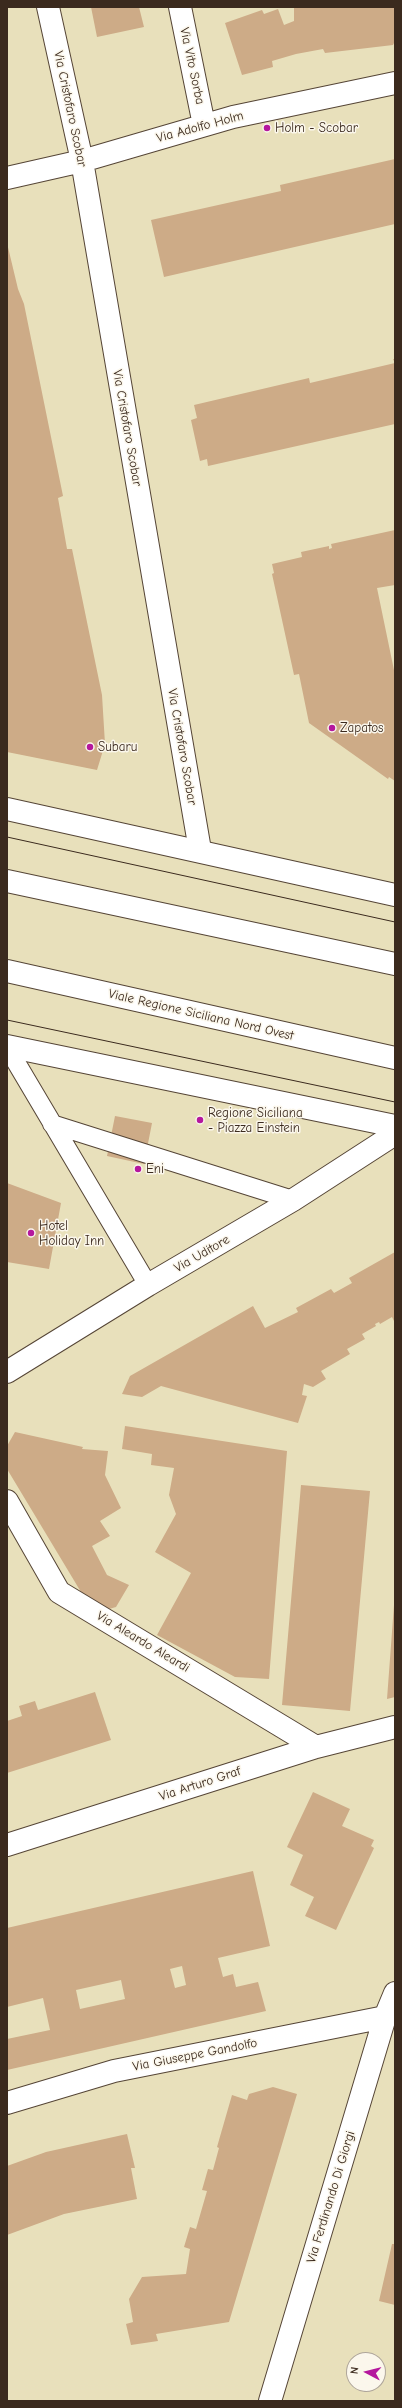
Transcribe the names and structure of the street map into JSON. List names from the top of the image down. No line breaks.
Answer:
{"streets":{"street":["Via Vito Sorba","Via Cristofaro Scobar","Via Adolfo Holm","Viale Regione Siciliana Nord Ovest","Via Uditore","Via Aleardo Aleardi","Via Arturo Graf","Via Giuseppe Gandolfo","Via Ferdinando Di Giorgi"]},"crossings":[["Via Vito Sorba","Via Adolfo Holm"],["Via Cristofaro Scobar","Via Adolfo Holm"],["Via Aleardo Aleardi","Via Arturo Graf"],["Via Giuseppe Gandolfo","Via Ferdinando Di Giorgi"]],"places":["Holm - Scobar","Zapatos","Subaru","Regione Siciliana - Piazza Einstein","Eni","Hotel Holiday Inn"],"north":"left"}
